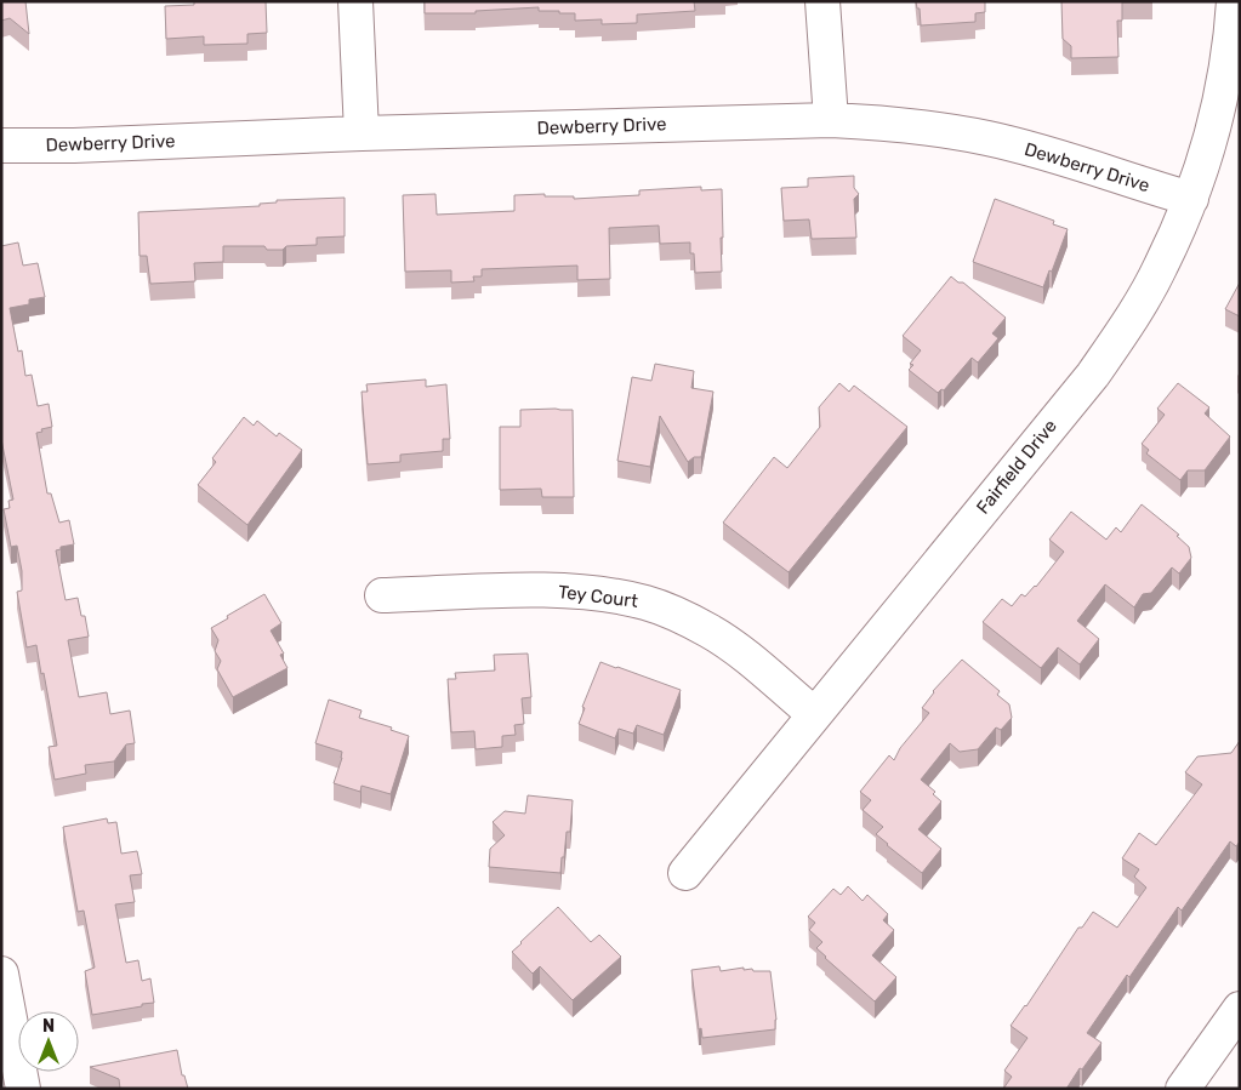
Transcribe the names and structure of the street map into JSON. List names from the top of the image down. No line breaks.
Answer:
{"streets":{"street":["Dewberry Drive","Fairfield Drive","Tey Court"]},"crossings":[["Dewberry Drive","Fairfield Drive"],["Fairfield Drive","Tey Court"]],"north":"top"}
